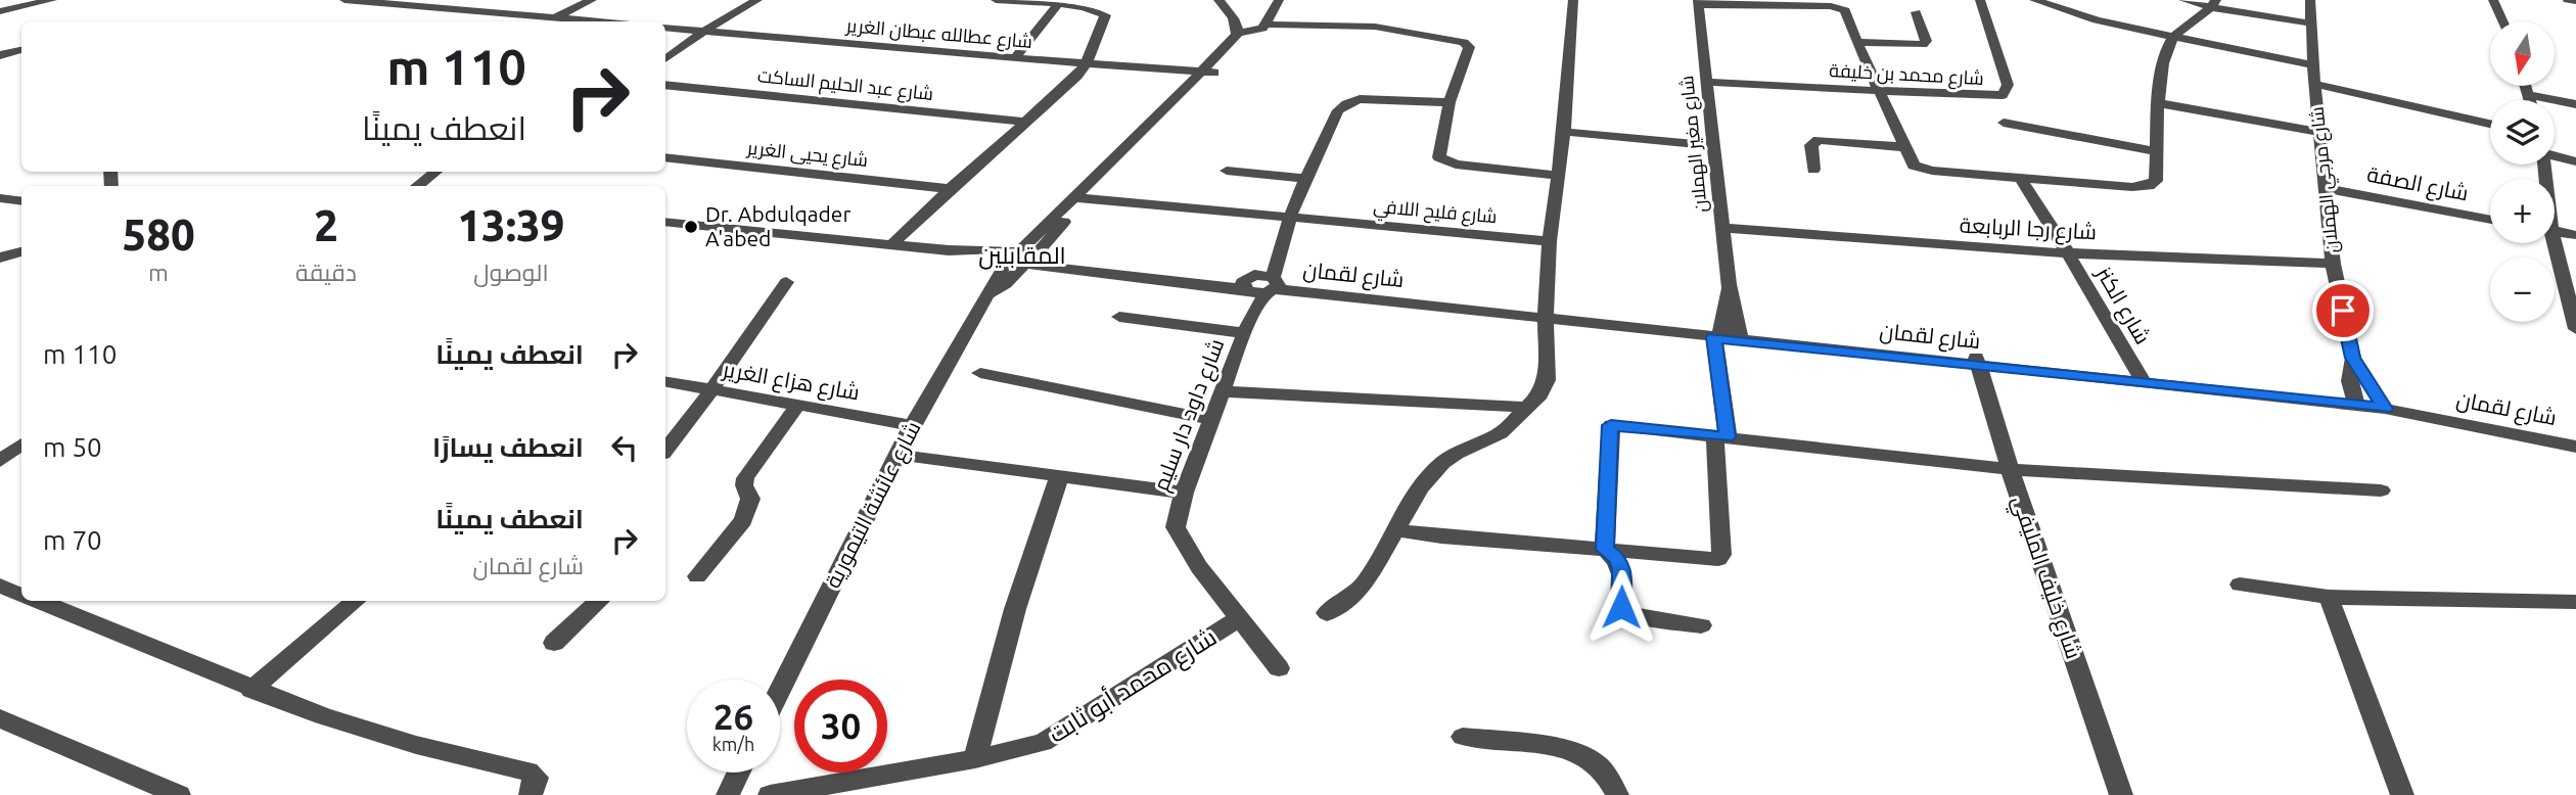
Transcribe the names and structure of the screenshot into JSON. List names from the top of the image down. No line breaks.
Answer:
{"streets":{"street":["شارع عطالله عبطان الغرير","شارع محمد بن خليفة","شارع عبد الحليم الساكت","شارع مغير الهملان","شارع يحيى الغرير","شارع مرجي الهملان","شارع الصفة","شارع فليح اللافي","شارع رجا الربابعة","شارع لقمان","شارع الكنز","شارع هزاع الغرير","شارع داود دار سليم","شارع عائشة التيمورية","شارع خليف المليفي","شارع محمد أبو ثابت"]},"crossings":[["شارع عطالله عبطان الغرير","شارع عائشة التيمورية"],["شارع محمد بن خليفة","شارع مغير الهملان"],["شارع مغير الهملان","شارع رجا الربابعة"],["شارع مغير الهملان","شارع لقمان"],["شارع مرجي الهملان","شارع الصفة"],["شارع مرجي الهملان","شارع رجا الربابعة"],["شارع مرجي الهملان","شارع لقمان"],["شارع فليح اللافي","شارع داود دار سليم"],["شارع فليح اللافي","شارع عائشة التيمورية"],["شارع رجا الربابعة","شارع الكنز"],["شارع لقمان","شارع الكنز"],["شارع لقمان","شارع داود دار سليم"],["شارع لقمان","شارع خليف المليفي"],["شارع هزاع الغرير","شارع عائشة التيمورية"],["شارع داود دار سليم","شارع محمد أبو ثابت"]],"districts":["المقابلين"],"places":["Dr. Abdulqader A'abed"],"north":"bottom","page":{"map_buttons":["+","−"],"turn":["110 m","انعطف يمينًا"],"eta":["13:39","الوصول","2","دقيقة","580","m"],"list":[{"name":"انعطف يمينًا","value":"110 m"},{"name":"انعطف يسارًا","value":"50 m"},{"name":"انعطف يمينًا","note":"شارع لقمان","value":"70 m"}],"speed":"26 km/h","limit":"30"}}
